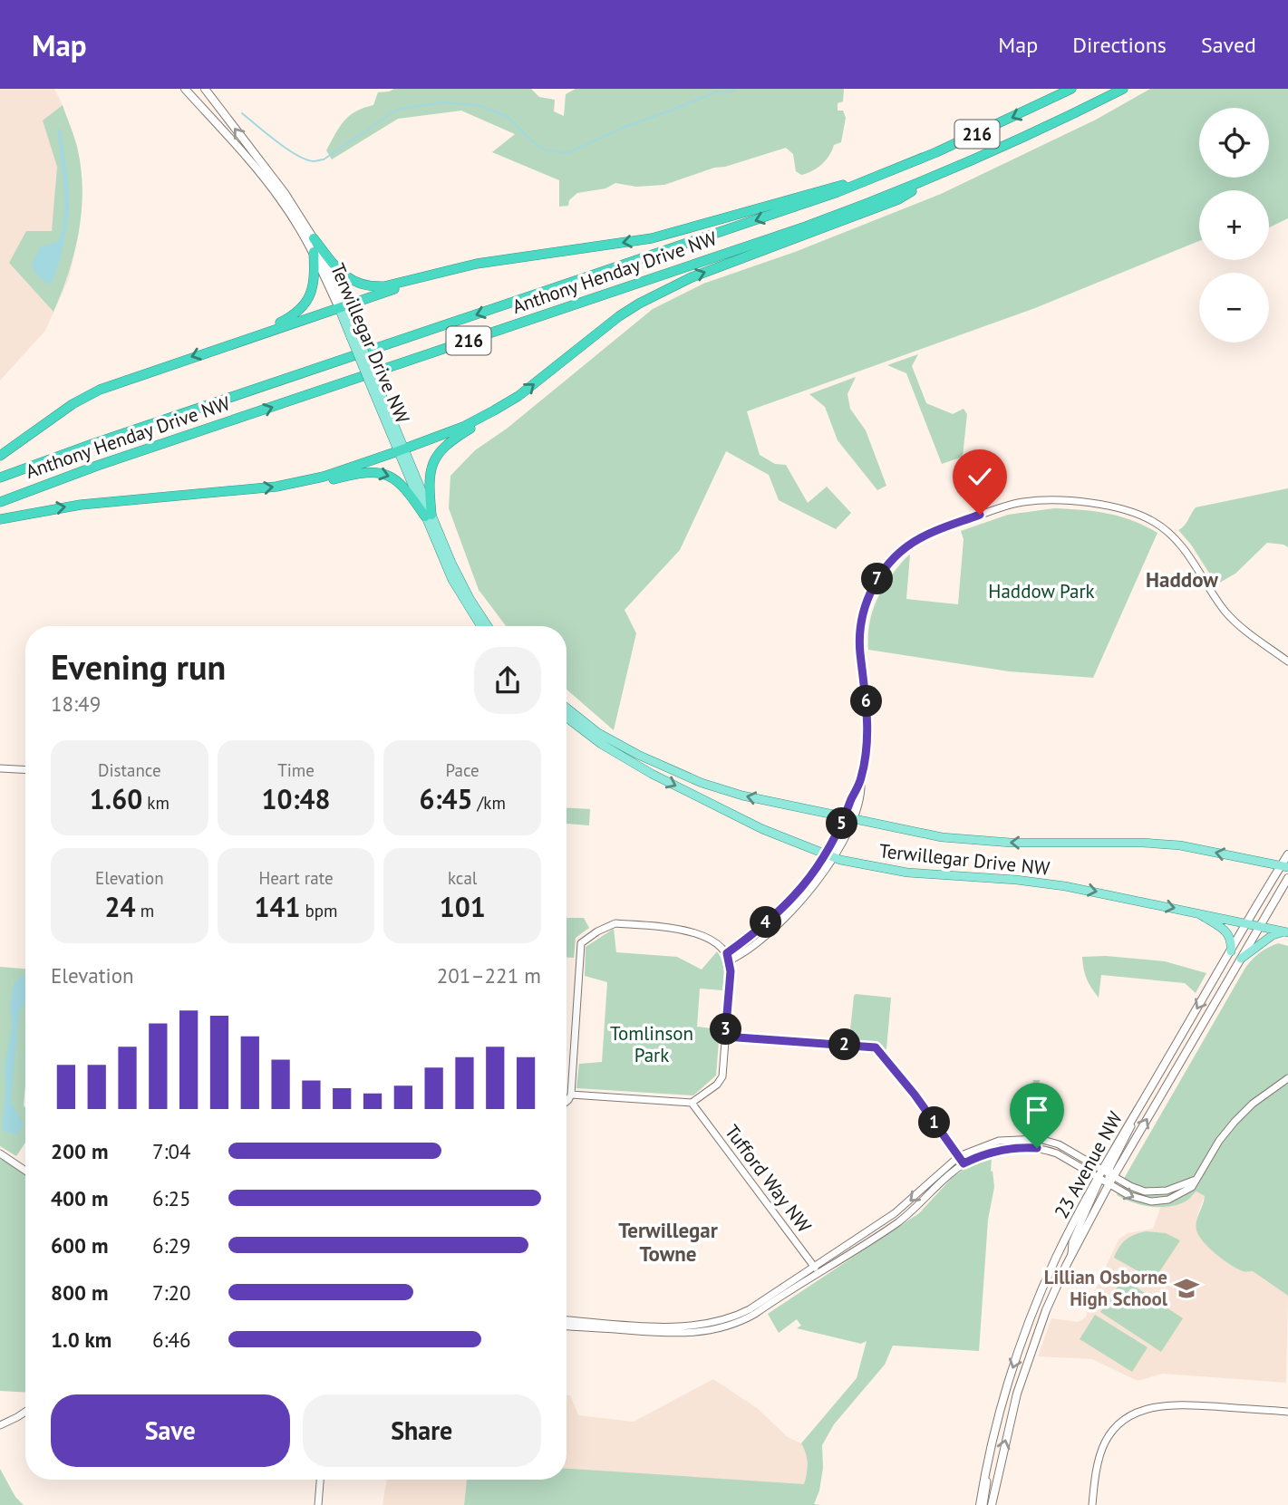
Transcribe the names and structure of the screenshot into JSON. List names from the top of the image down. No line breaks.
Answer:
{"streets":{"highway":["216","Anthony Henday Drive NW"],"main road":["Terwillegar Drive NW","23 Avenue NW"],"street":["Tufford Way NW"]},"crossings":[["Terwillegar Drive NW","23 Avenue NW"]],"districts":["Haddow","Terwillegar Towne"],"parks":["Haddow Park","Tomlinson Park"],"places":{"school or university":["Lillian Osborne High School"]},"page":{"header":"Map","nav":["Map","Directions","Saved"],"map_buttons":["+","−"],"pins":["7","6","5","4","3","2","1"],"heading":["Evening run","18:49"],"stats":[["Distance","1.60 km"],["Time","10:48"],["Pace","6:45 /km"],["Elevation","24 m"],["Heart rate","141 bpm"],["kcal","101"]],"chart":["Elevation","201–221 m"],"list":[{"name":"200 m","note":"7:04"},{"name":"400 m","note":"6:25"},{"name":"600 m","note":"6:29"},{"name":"800 m","note":"7:20"},{"name":"1.0 km","note":"6:46"}],"buttons":["Save","Share"]}}
